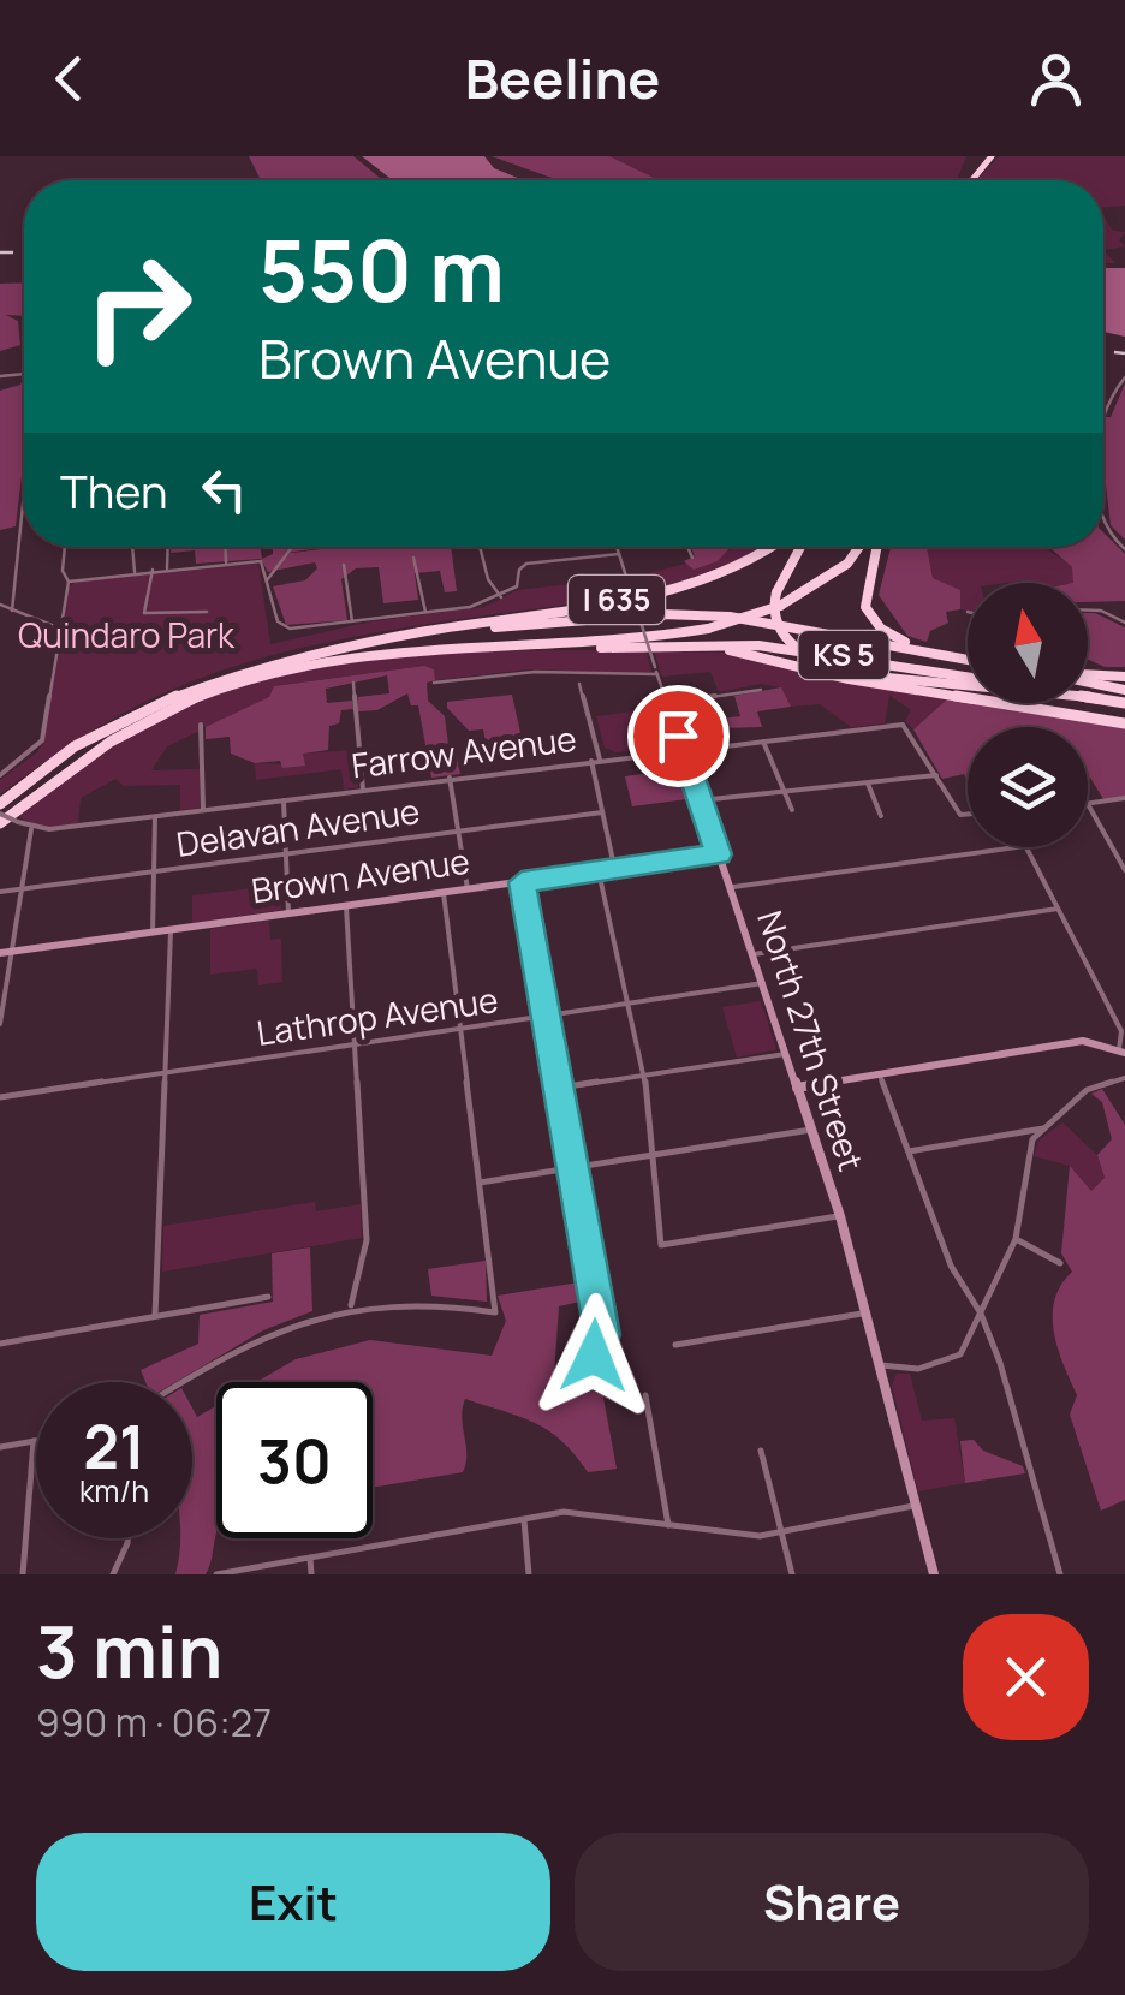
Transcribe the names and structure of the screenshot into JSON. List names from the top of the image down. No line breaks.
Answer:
{"streets":{"highway":["I 635","KS 5"],"main road":["Brown Avenue","North 27th Street"],"street":["Farrow Avenue","Delavan Avenue","Lathrop Avenue"]},"crossings":[["I 635","KS 5"],["Farrow Avenue","North 27th Street"],["Brown Avenue","North 27th Street"],["Lathrop Avenue","North 27th Street"]],"parks":["Quindaro Park"],"north":"top","page":{"header":"Beeline","turn":["550 m","Brown Avenue"],"then":"Then","speed":"21 km/h","limit":"30","heading":["3 min","990 m · 06:27"],"buttons":["Exit","Share"]}}
